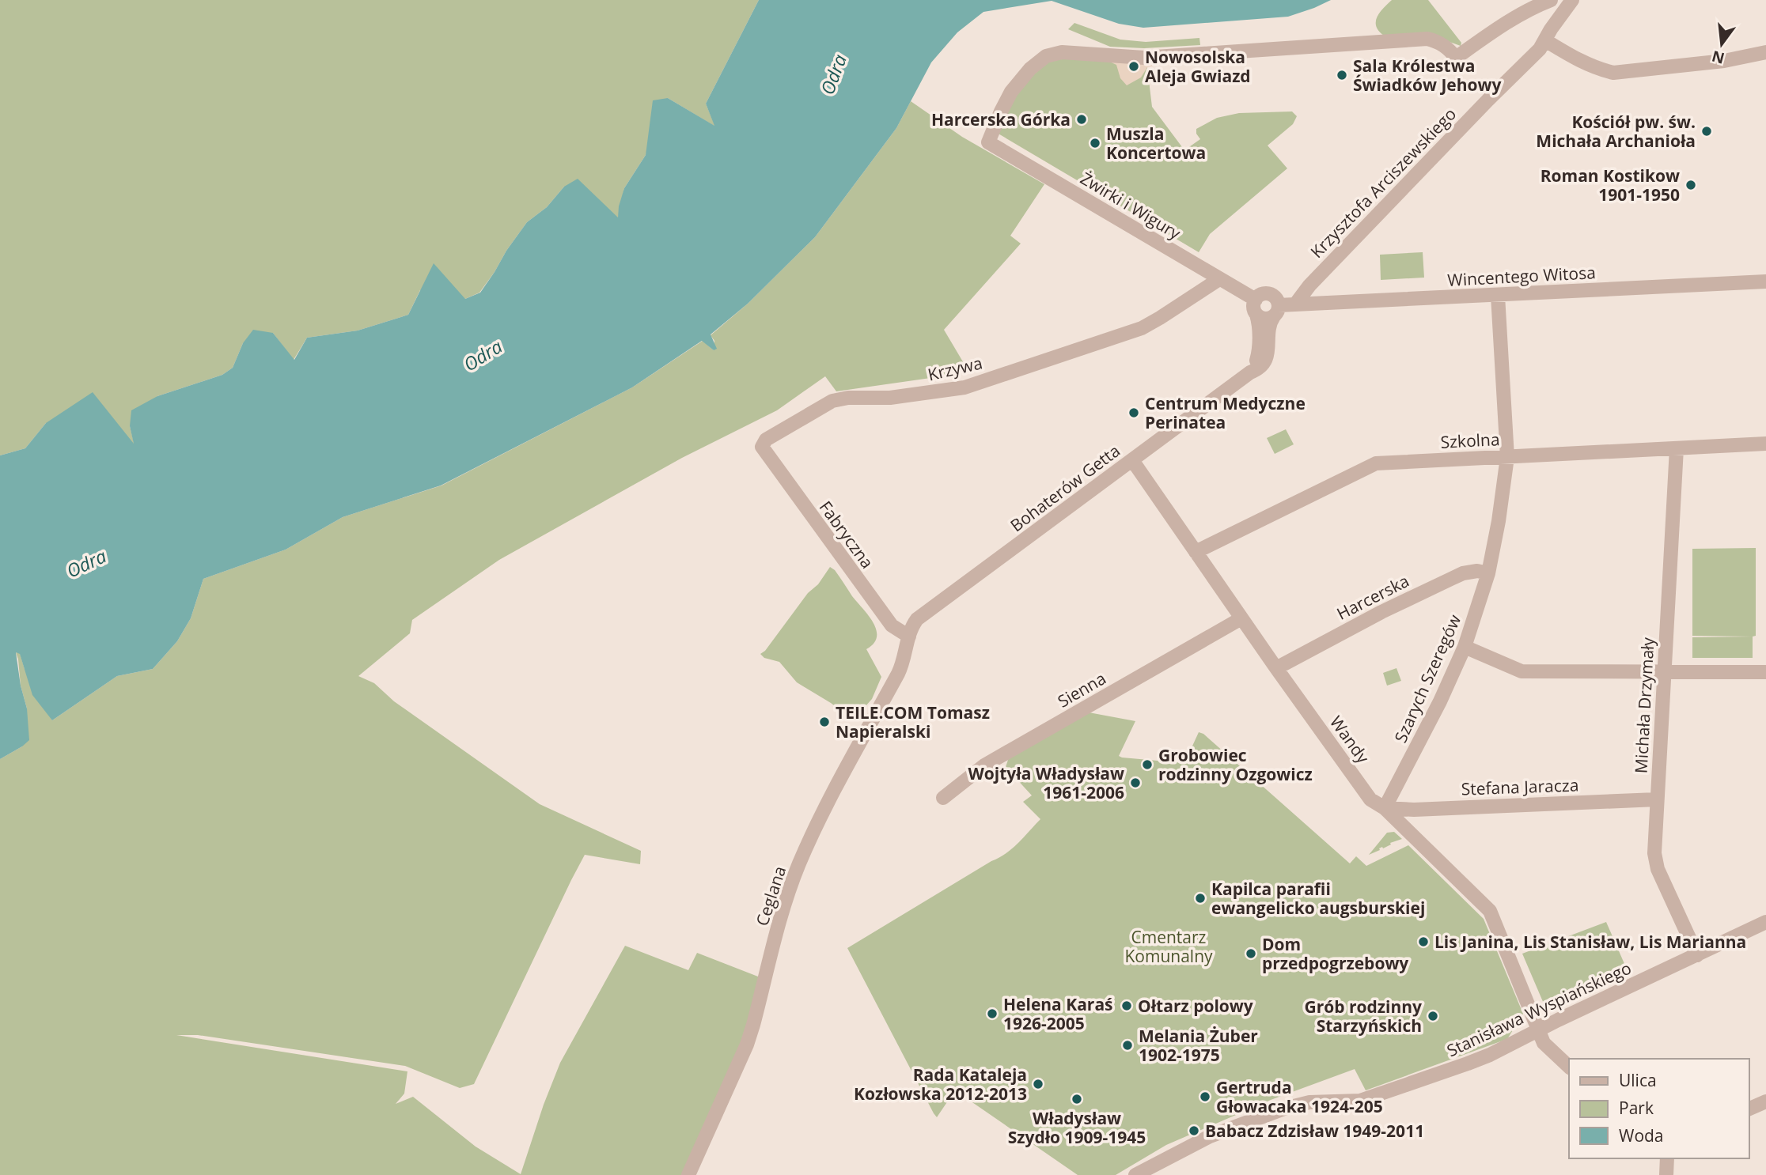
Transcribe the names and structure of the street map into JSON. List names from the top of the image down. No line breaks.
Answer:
{"streets":{"street":["Krzysztofa Arciszewskiego","Żwirki i Wigury","Wincentego Witosa","Krzywa","Szkolna","Bohaterów Getta","Fabryczna","Harcerska","Szarych Szeregów","Sienna","Michała Drzymały","Wandy","Stefana Jaracza","Ceglana","Stanisława Wyspiańskiego"]},"crossings":[["Krzysztofa Arciszewskiego","Wincentego Witosa"],["Żwirki i Wigury","Wincentego Witosa"],["Żwirki i Wigury","Krzywa"],["Żwirki i Wigury","Bohaterów Getta"],["Wincentego Witosa","Bohaterów Getta"],["Wincentego Witosa","Szarych Szeregów"],["Krzywa","Fabryczna"],["Szkolna","Szarych Szeregów"],["Szkolna","Michała Drzymały"],["Szkolna","Wandy"],["Bohaterów Getta","Fabryczna"],["Bohaterów Getta","Wandy"],["Bohaterów Getta","Ceglana"],["Fabryczna","Ceglana"],["Harcerska","Szarych Szeregów"],["Harcerska","Wandy"],["Szarych Szeregów","Wandy"],["Szarych Szeregów","Stefana Jaracza"],["Sienna","Wandy"],["Michała Drzymały","Stefana Jaracza"],["Michała Drzymały","Stanisława Wyspiańskiego"],["Wandy","Stefana Jaracza"],["Wandy","Stanisława Wyspiańskiego"]],"water":["Odra"],"parks":["Cmentarz Komunalny"],"places":["Nowosolska Aleja Gwiazd","Sala Królestwa Świadków Jehowy","Harcerska Górka","Kościół pw. św. Michała Archanioła","Muszla Koncertowa","Roman Kostikow 1901-1950","Centrum Medyczne Perinatea","TEILE.COM Tomasz Napieralski","Grobowiec rodzinny Ozgowicz","Wojtyła Władysław 1961-2006","Kapilca parafii ewangelicko augsburskiej","Lis Janina, Lis Stanisław, Lis Marianna","Dom przedpogrzebowy","Ołtarz polowy","Helena Karaś 1926-2005","Grób rodzinny Starzyńskich","Melania Żuber 1902-1975","Rada Kataleja Kozłowska 2012-2013","Gertruda Głowacaka 1924-205","Władysław Szydło 1909-1945","Babacz Zdzisław 1949-2011"],"legend":["Ulica","Park","Woda"],"north":"bottom"}
